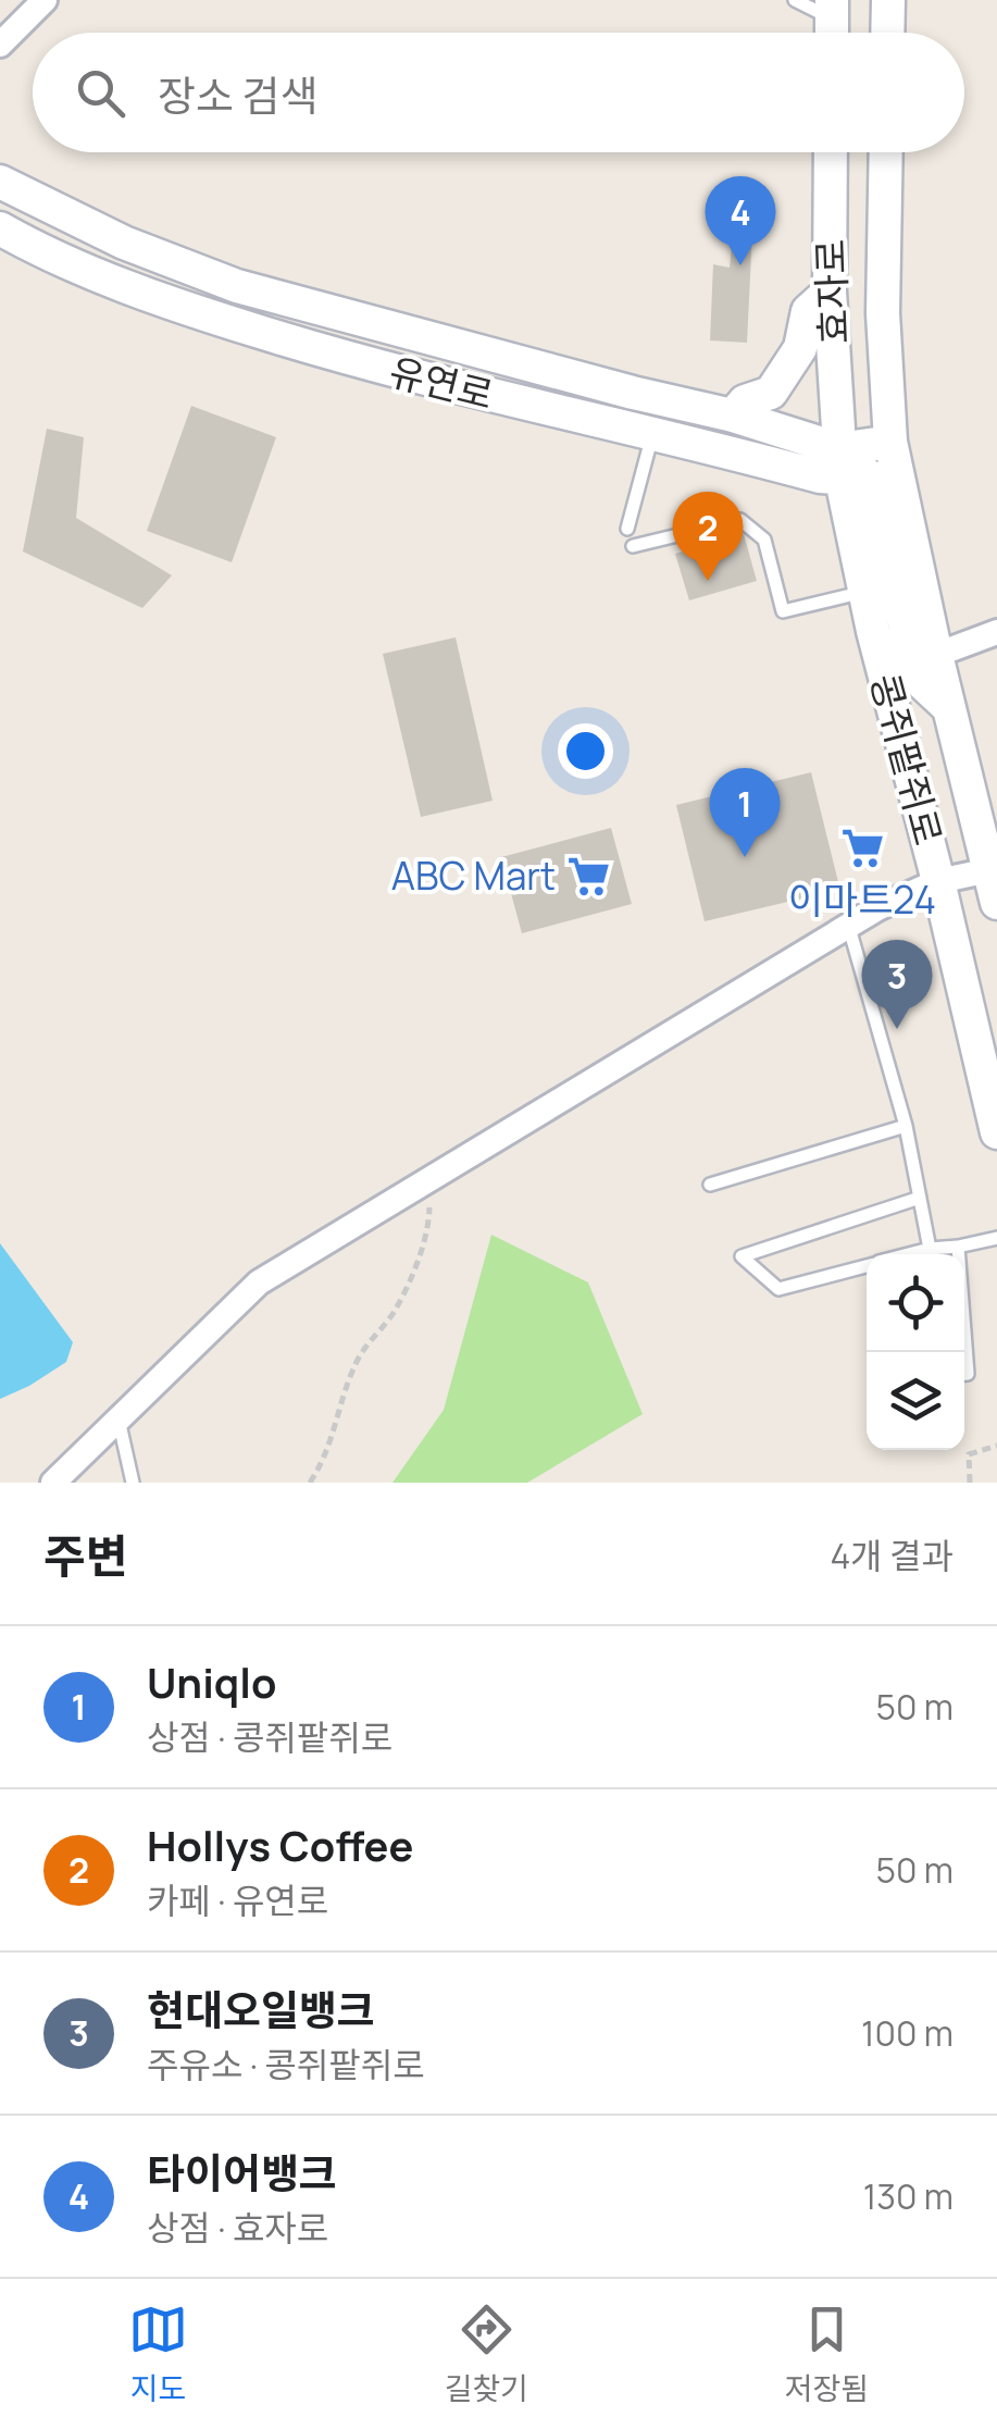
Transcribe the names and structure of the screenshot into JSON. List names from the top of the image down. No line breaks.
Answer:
{"streets":{"main road":["효자로","유연로","콩쥐팥쥐로"]},"crossings":[["효자로","유연로"],["효자로","콩쥐팥쥐로"],["유연로","콩쥐팥쥐로"]],"places":{"supermarket":["이마트24","ABC Mart"]},"page":{"search":"장소 검색","pins":["4","2","1","3"],"heading":["주변","4개 결과"],"list":[{"mark":"1","name":"Uniqlo","note":"상점 · 콩쥐팥쥐로","value":"50 m"},{"mark":"2","name":"Hollys Coffee","note":"카페 · 유연로","value":"50 m"},{"mark":"3","name":"현대오일뱅크","note":"주유소 · 콩쥐팥쥐로","value":"100 m"},{"mark":"4","name":"타이어뱅크","note":"상점 · 효자로","value":"130 m"}],"nav":["지도","길찾기","저장됨"]}}
